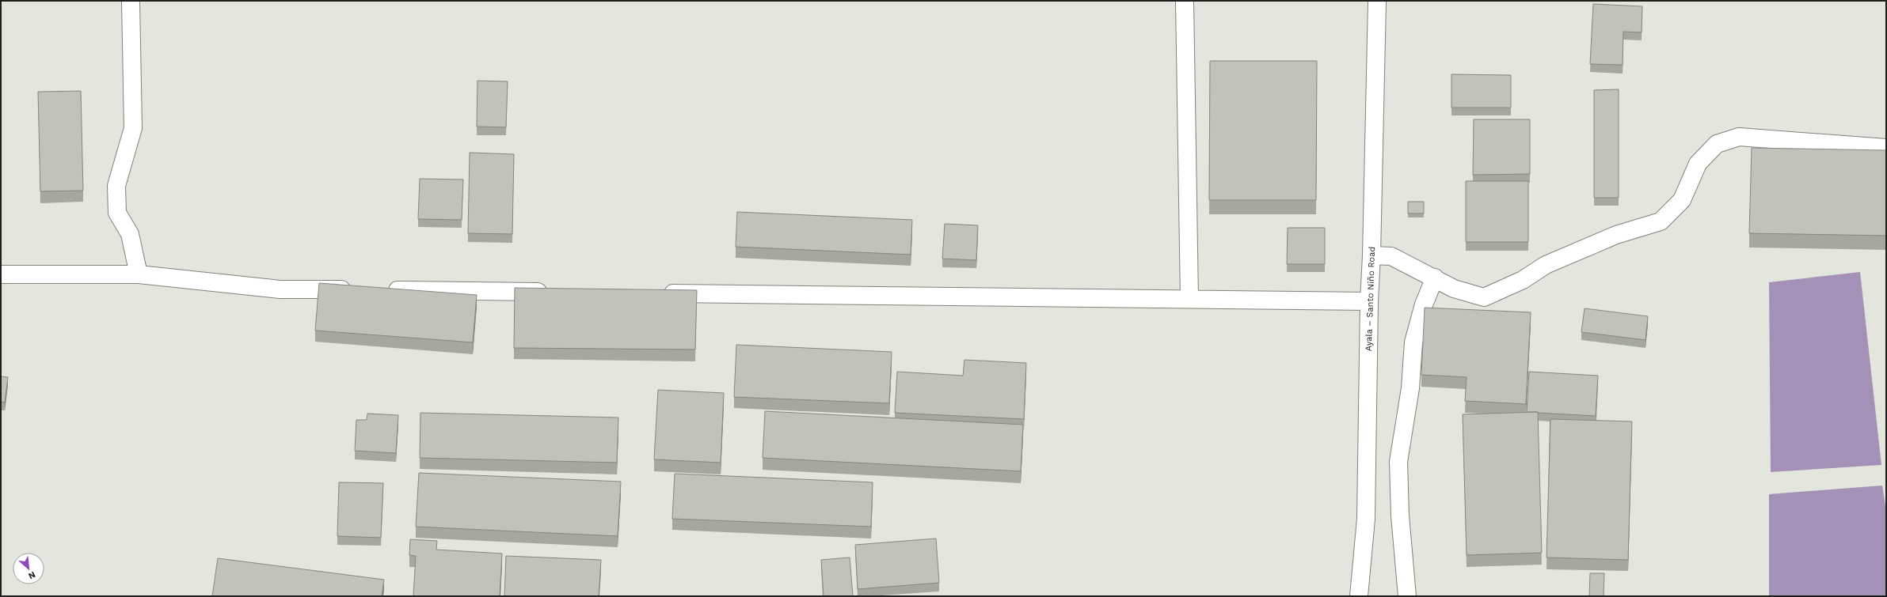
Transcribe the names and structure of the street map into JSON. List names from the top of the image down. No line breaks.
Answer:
{"streets":{"street":["Ayala – Santo Niño Road"]},"north":"bottom right"}
